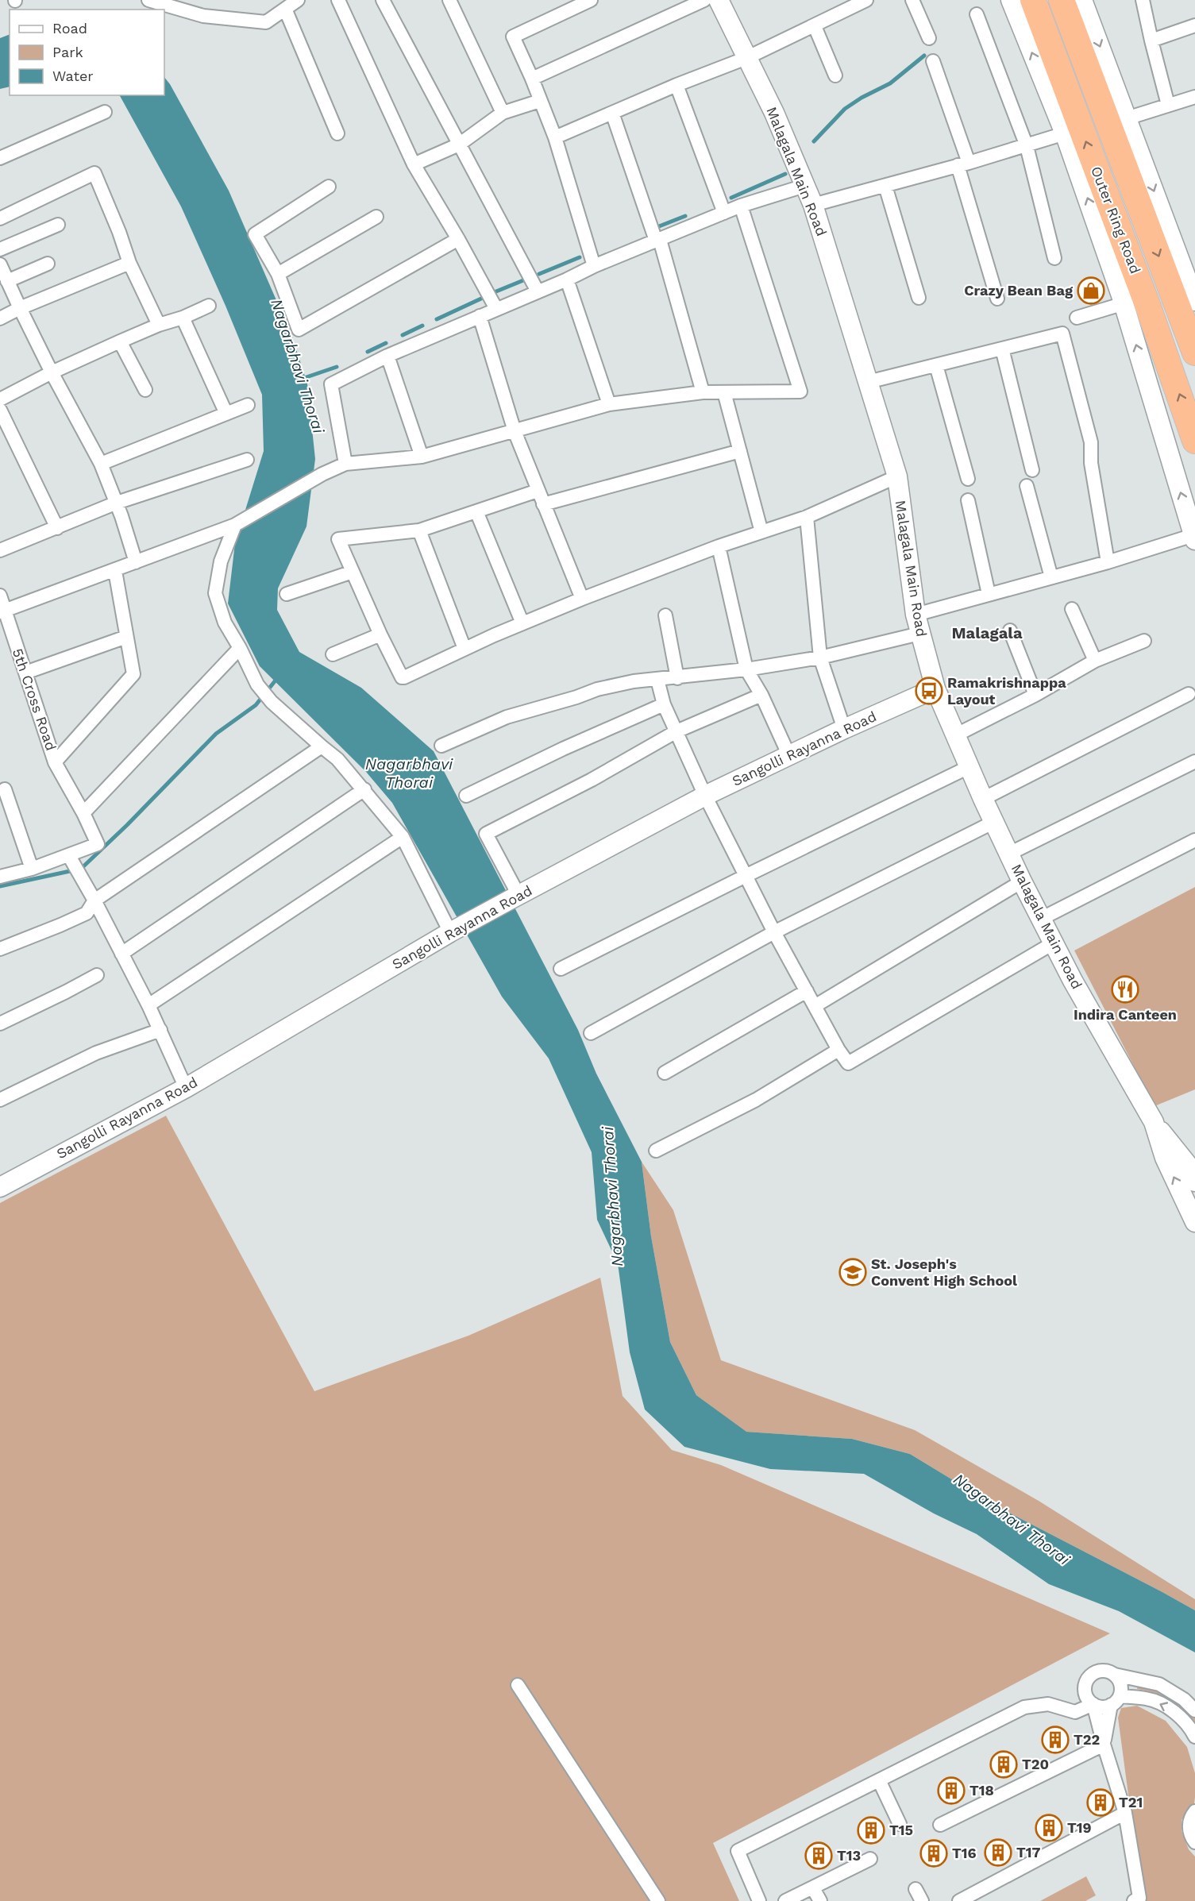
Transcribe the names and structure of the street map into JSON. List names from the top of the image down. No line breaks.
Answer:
{"streets":{"highway":["Outer Ring Road"],"street":["Malagala Main Road","5th Cross Road","Sangolli Rayanna Road"]},"crossings":[["Malagala Main Road","Sangolli Rayanna Road"]],"districts":["Malagala"],"water":["Nagarbhavi Thorai"],"places":{"shop":["Crazy Bean Bag"],"bus stop":["Ramakrishnappa Layout"],"restaurant":["Indira Canteen"],"school or university":["St. Joseph's Convent High School"],"building":["T22","T20","T18","T21","T19","T15","T17","T16","T13"]},"legend":["Road","Park","Water"]}
